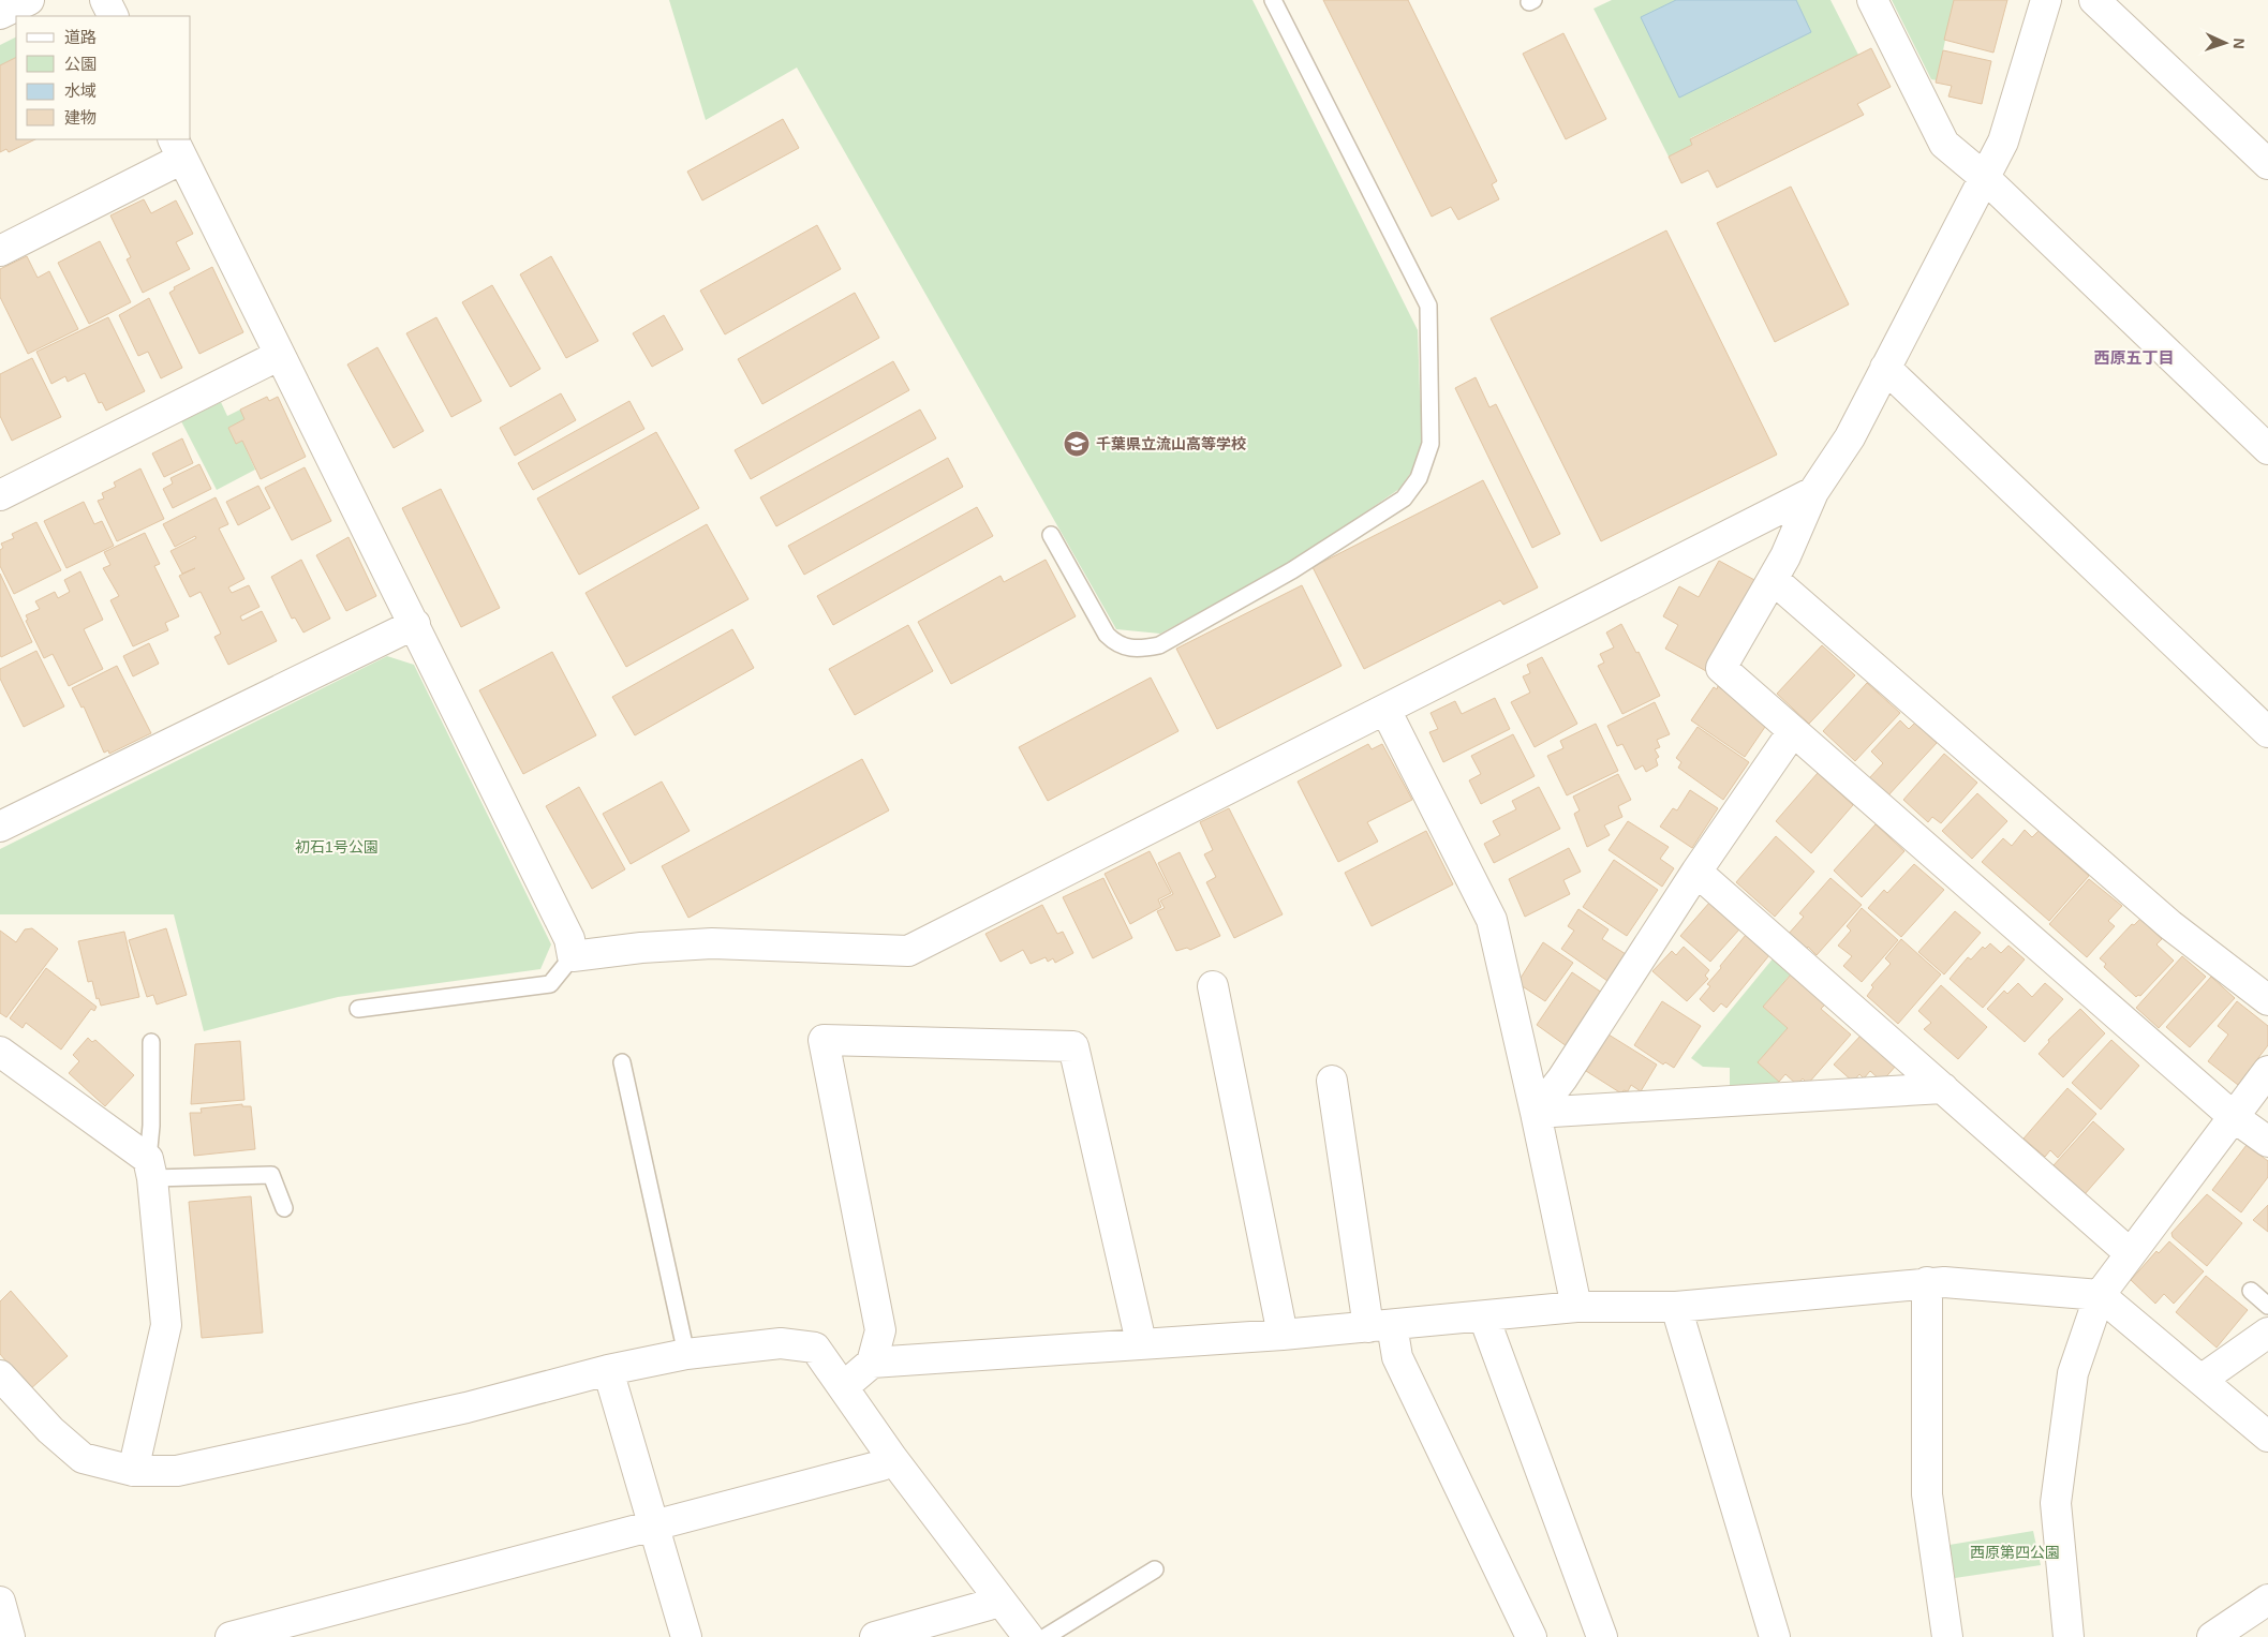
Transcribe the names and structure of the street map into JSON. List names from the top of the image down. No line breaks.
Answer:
{"districts":["西原五丁目"],"parks":["初石1号公園","西原第四公園"],"places":{"school or university":["千葉県立流山高等学校"]},"legend":["道路","公園","水域","建物"],"north":"right"}
